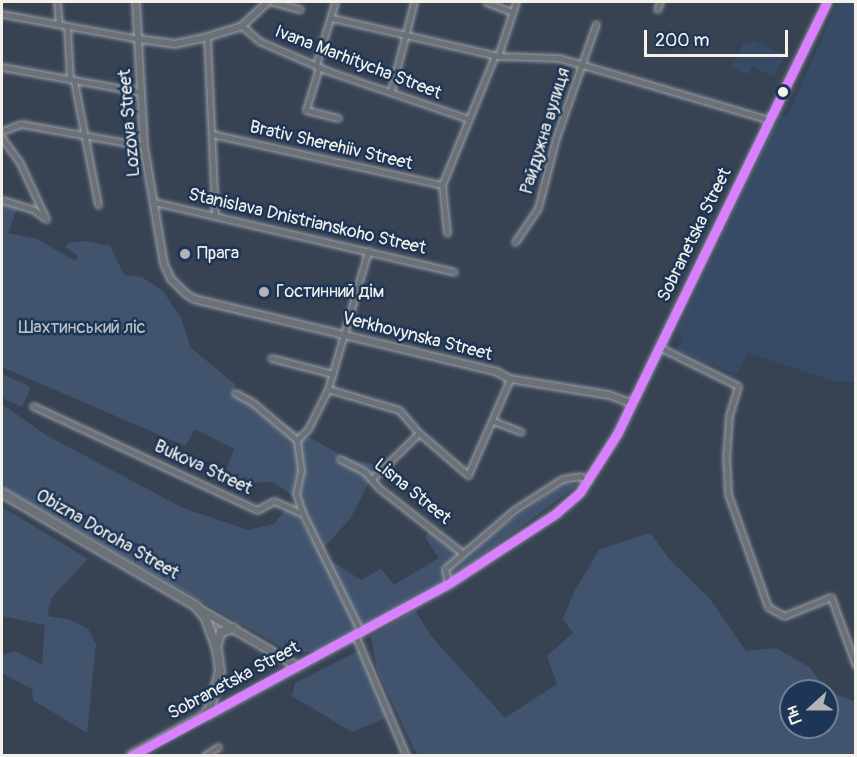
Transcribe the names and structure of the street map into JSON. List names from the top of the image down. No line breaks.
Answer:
{"streets":{"highway":["Sobranetska Street","Obizna Doroha Street"],"street":["Ivana Marhitycha Street","Lozova Street","Райдужна вулиця","Brativ Sherehiiv Street","Stanislava Dnistrianskoho Street","Verkhovynska Street","Bukova Street","Lisna Street"]},"crossings":[["Lozova Street","Stanislava Dnistrianskoho Street"],["Lozova Street","Verkhovynska Street"],["Sobranetska Street","Verkhovynska Street"],["Sobranetska Street","Obizna Doroha Street"]],"parks":["Шахтинський ліс"],"places":["Прага","Гостинний дім"],"scale_bar":"200 m","north":"left"}
